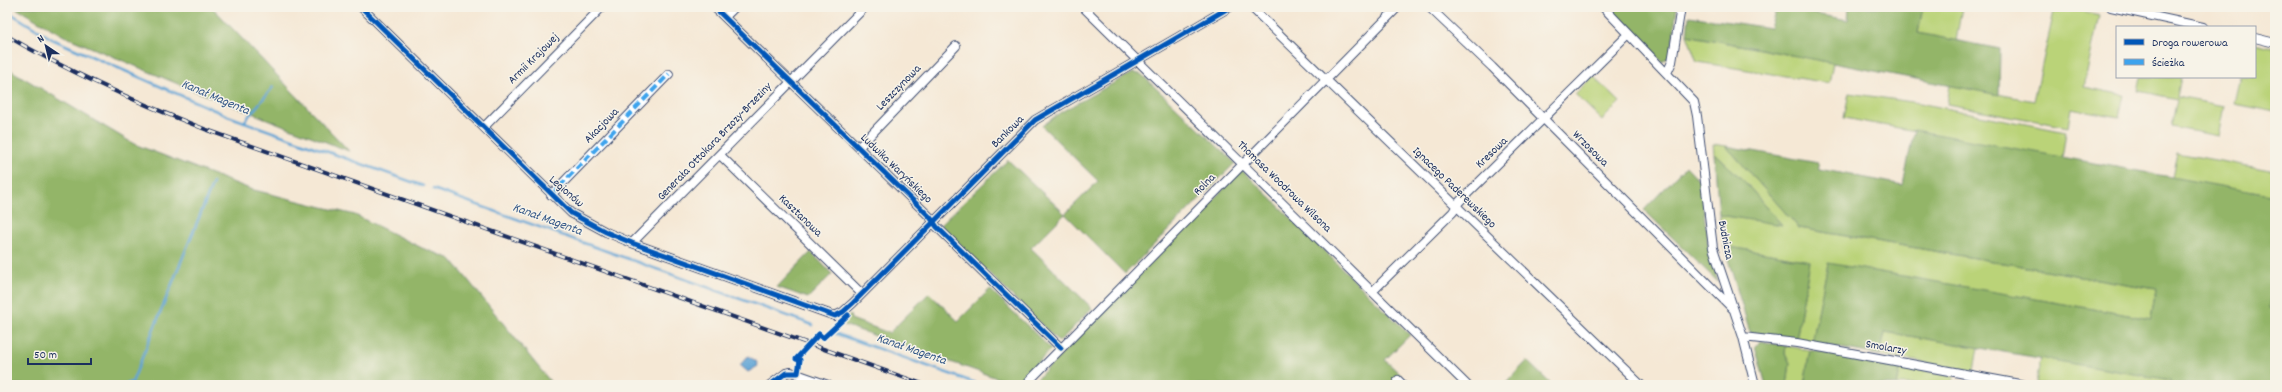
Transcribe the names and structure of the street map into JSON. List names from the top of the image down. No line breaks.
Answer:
{"streets":{"street":["Armii Krajowej","Leszczynowa","Akacjowa","Bankowa","Generała Ottokara Brzozy-Brzeziny","Wrzosowa","Kresowa","Ludwika Waryńskiego","Rolna","Thomasa Woodrowa Wilsona","Ignacego Paderewskiego","Legionów","Kasztanowa","Budnicza","Smolarzy"]},"crossings":[["Armii Krajowej","Legionów"],["Leszczynowa","Ludwika Waryńskiego"],["Akacjowa","Legionów"],["Bankowa","Ludwika Waryńskiego"],["Bankowa","Thomasa Woodrowa Wilsona"],["Bankowa","Legionów"],["Bankowa","Kasztanowa"],["Generała Ottokara Brzozy-Brzeziny","Ludwika Waryńskiego"],["Generała Ottokara Brzozy-Brzeziny","Legionów"],["Generała Ottokara Brzozy-Brzeziny","Kasztanowa"],["Wrzosowa","Kresowa"],["Wrzosowa","Budnicza"],["Kresowa","Thomasa Woodrowa Wilsona"],["Kresowa","Ignacego Paderewskiego"],["Ludwika Waryńskiego","Rolna"],["Rolna","Thomasa Woodrowa Wilsona"],["Rolna","Ignacego Paderewskiego"],["Budnicza","Smolarzy"]],"water":["Kanał Magenta"],"legend":["Droga rowerowa","Ścieżka"],"scale_bar":"50 m","north":"top left"}
